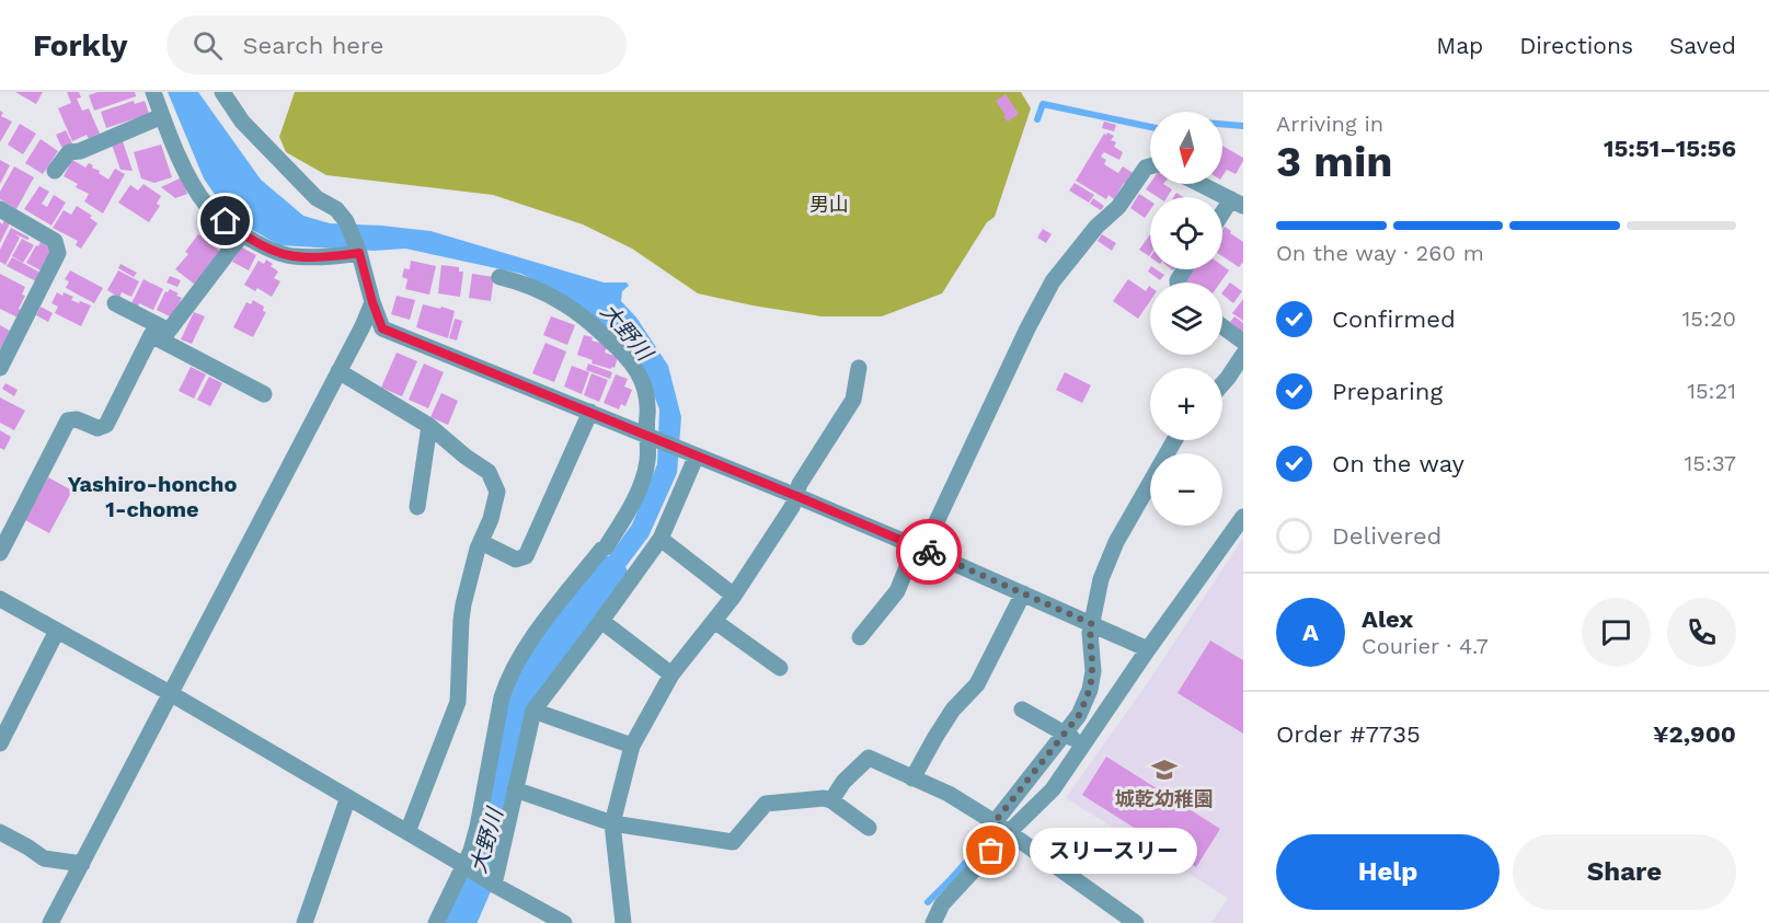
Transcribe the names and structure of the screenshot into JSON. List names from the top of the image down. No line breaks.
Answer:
{"districts":["Yashiro-honcho 1-chome"],"water":["大野川"],"parks":["男山"],"places":{"school or university":["城乾幼稚園"],"other":["スリースリー"]},"north":"bottom","page":{"header":"Forkly","search":"Search here","nav":["Map","Directions","Saved"],"heading":["3 min","Arriving in","15:51–15:56"],"panel":["Alex","Courier · 4.7","Order #7735","¥2,900"],"map_buttons":["+","−"],"bar":"On the way · 260 m","list":[["Confirmed","15:20"],["Preparing","15:21"],["On the way","15:37"],"Delivered"],"round":"A","buttons":["Help","Share"],"bubble":"スリースリー"}}
